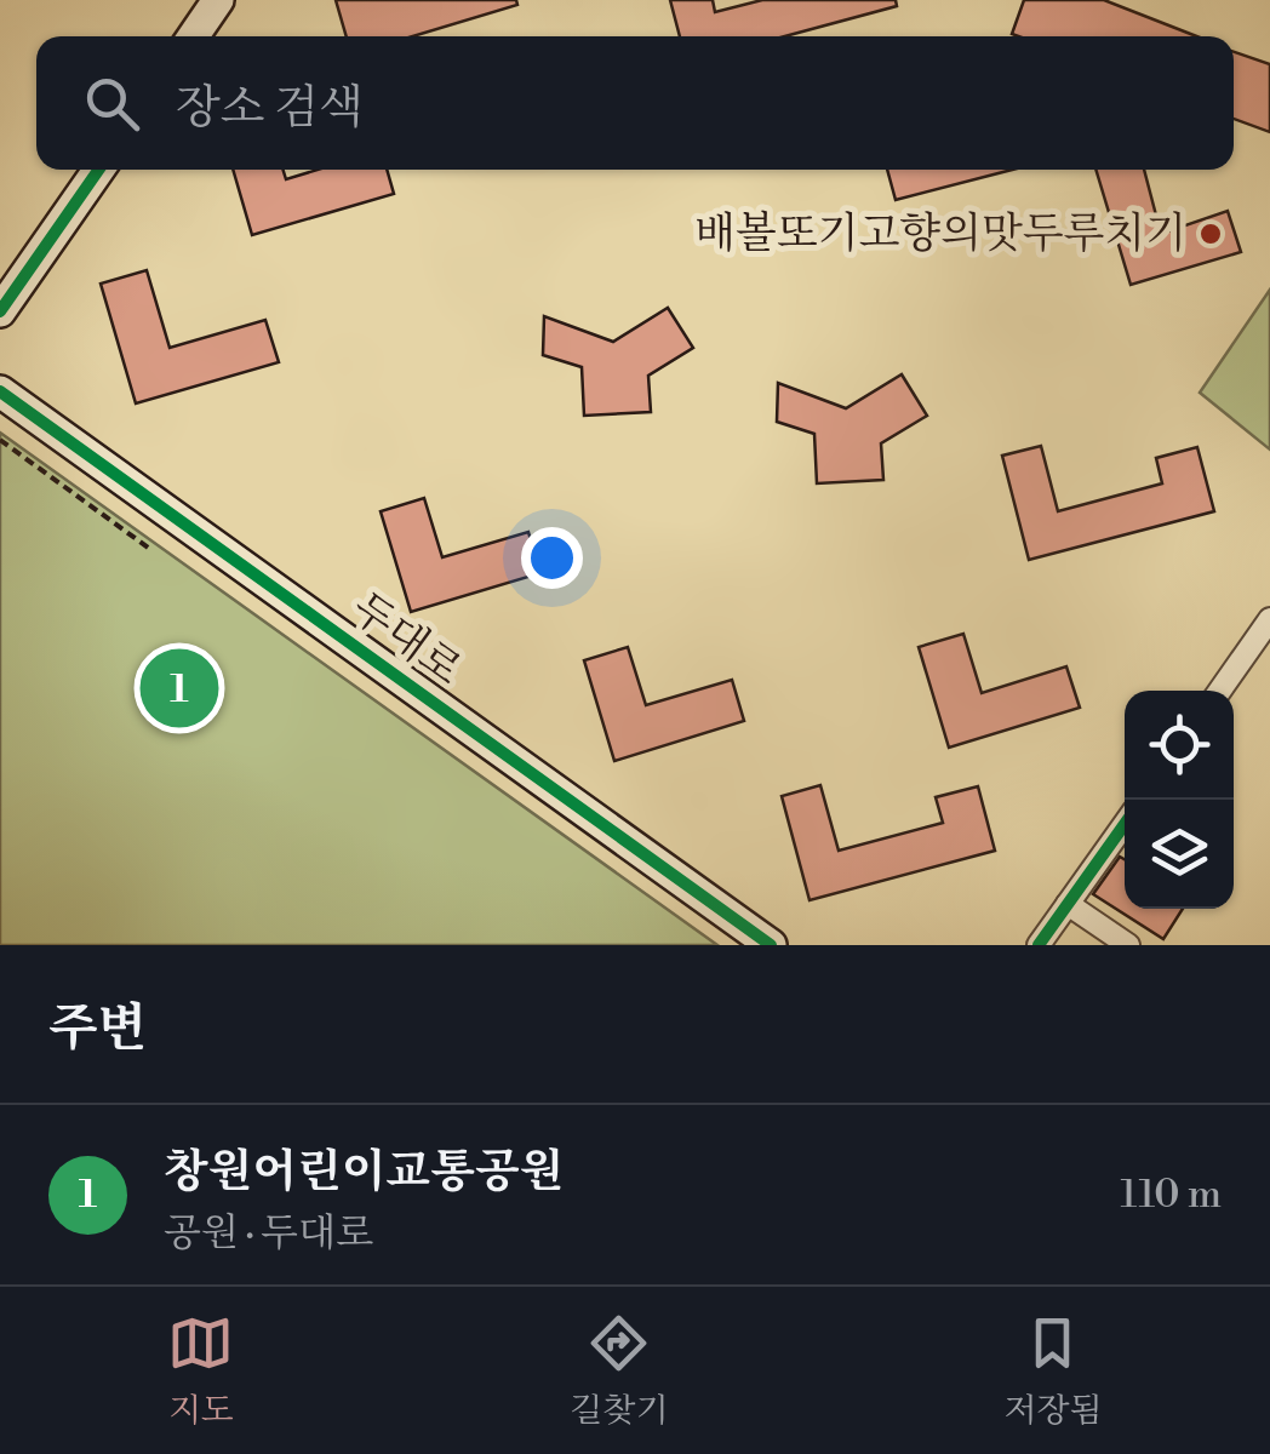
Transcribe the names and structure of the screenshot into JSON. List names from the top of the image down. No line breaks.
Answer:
{"streets":{"street":["두대로"]},"places":["배볼또기고향의맛두루치기"],"page":{"search":"장소 검색","pins":"1","heading":"주변","list":[{"mark":"1","name":"창원어린이교통공원","note":"공원 · 두대로","value":"110 m"}],"nav":["지도","길찾기","저장됨"]}}
